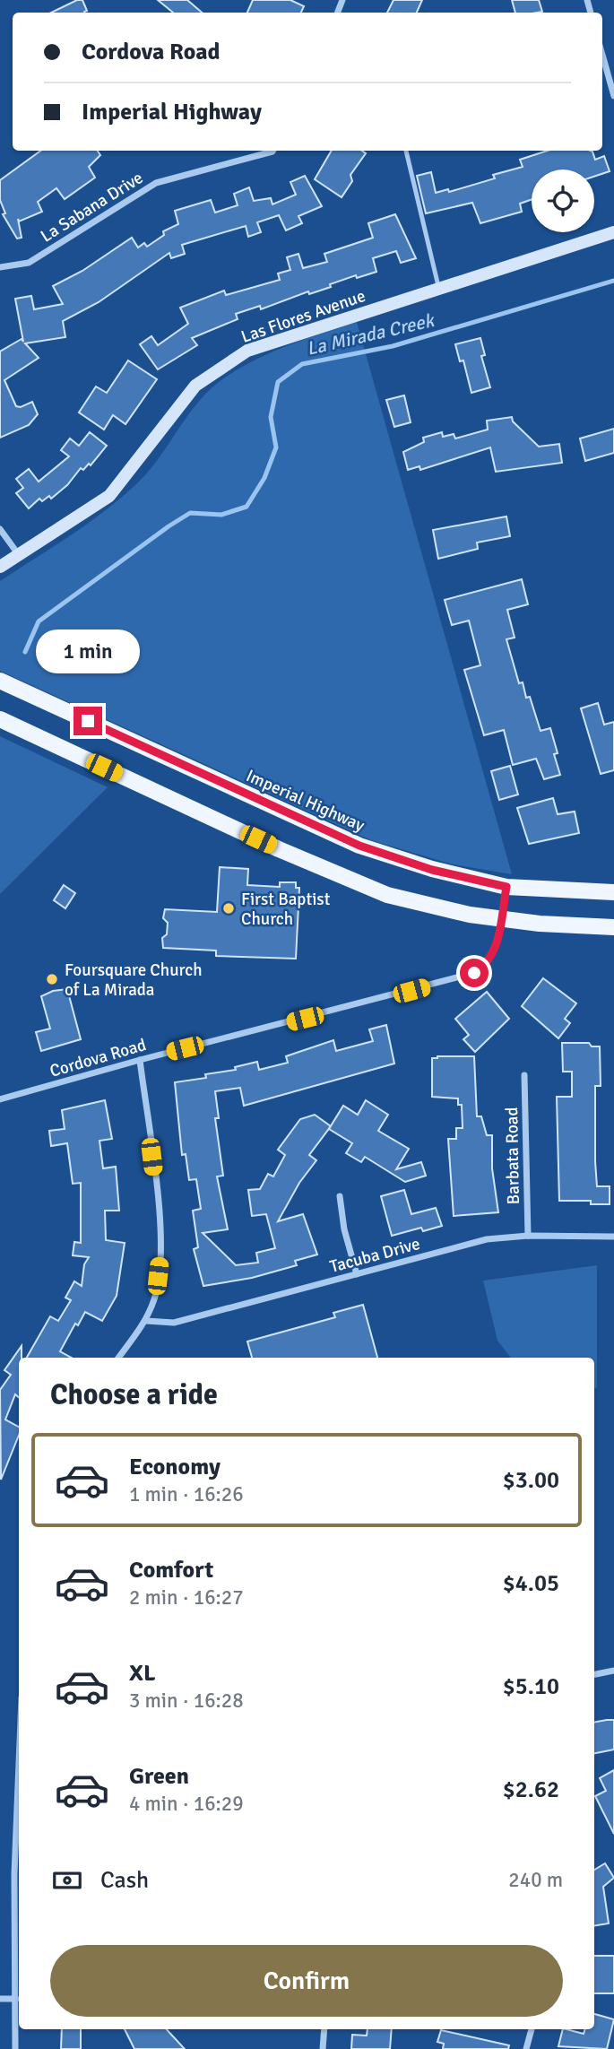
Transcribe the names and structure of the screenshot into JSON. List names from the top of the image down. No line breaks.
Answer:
{"streets":{"main road":["Imperial Highway"],"street":["La Sabana Drive","Las Flores Avenue","Cordova Road","Barbata Road","Tacuba Drive"]},"crossings":[["Imperial Highway","Cordova Road"],["Barbata Road","Tacuba Drive"]],"water":["La Mirada Creek"],"places":["First Baptist Church","Foursquare Church of La Mirada"],"page":{"banner":["Cordova Road","Imperial Highway"],"bubble":"1 min","heading":"Choose a ride","list":[{"name":"Economy","note":"1 min · 16:26","value":"$3.00"},{"name":"Comfort","note":"2 min · 16:27","value":"$4.05"},{"name":"XL","note":"3 min · 16:28","value":"$5.10"},{"name":"Green","note":"4 min · 16:29","value":"$2.62"}],"pay":["Cash","240 m"],"buttons":"Confirm"}}
